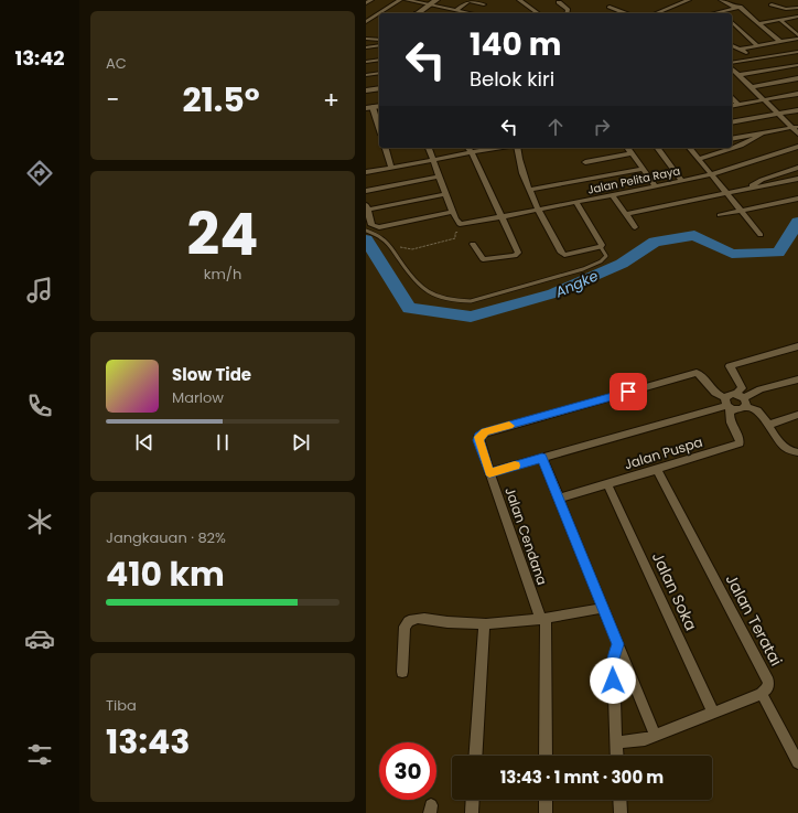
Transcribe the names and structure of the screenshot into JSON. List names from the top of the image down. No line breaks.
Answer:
{"streets":{"street":["Jalan Pelita Raya","Jalan Puspa","Jalan Cendana","Jalan Soka","Jalan Teratai"]},"crossings":[["Jalan Puspa","Jalan Cendana"],["Jalan Puspa","Jalan Soka"],["Jalan Puspa","Jalan Teratai"]],"water":["Angke"],"page":{"tabs":"13:42","tile":["AC",["24","km/h"],["Jangkauan · 82%","410 km"],["Tiba","13:43"]],"turn":["140 m","Belok kiri"],"heat":["−","21.5°","+"],"song":["Slow Tide","Marlow"],"limit":"30","trip":"13:43 · 1 mnt · 300 m"}}
